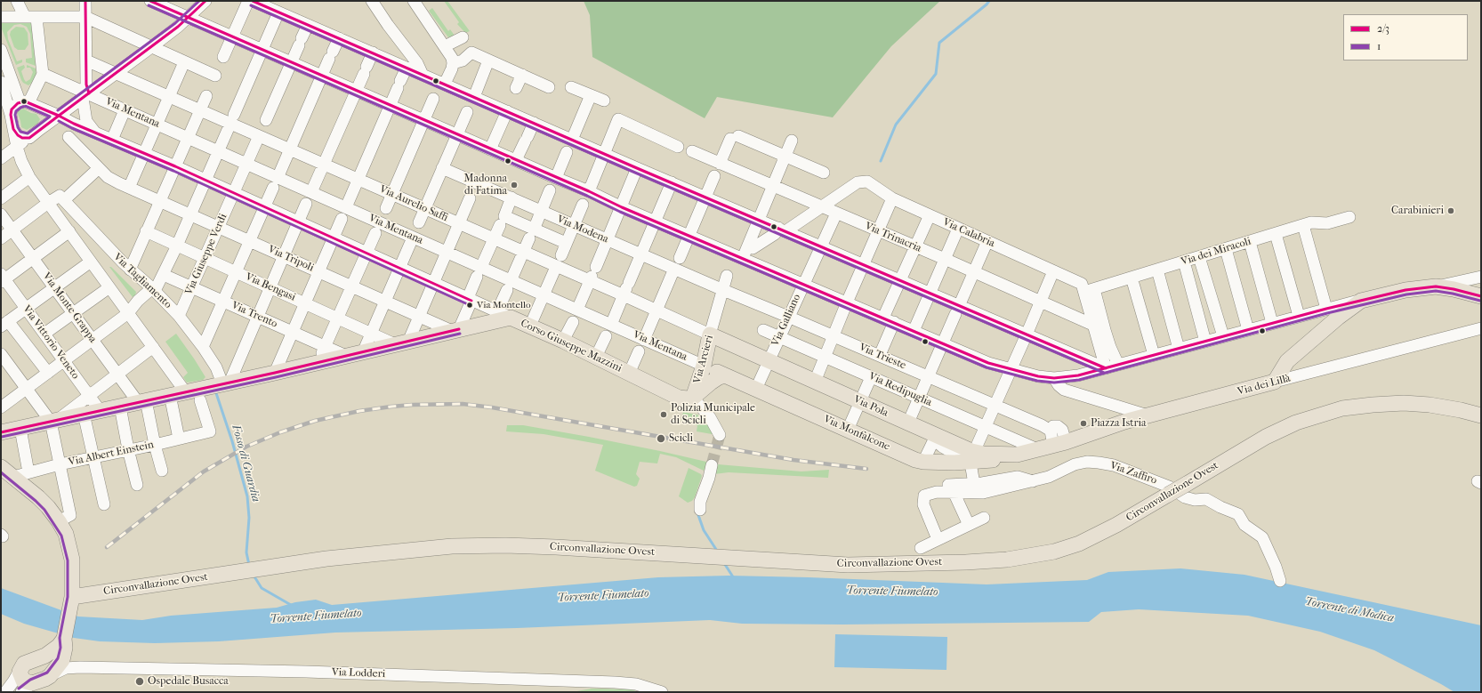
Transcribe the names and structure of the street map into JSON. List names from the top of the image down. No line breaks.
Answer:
{"streets":{"main road":["Corso Giuseppe Mazzini","Via Arcieri","Via dei Lillà","Via Pola","Via Monfalcone","Circonvallazione Ovest"],"street":["Via Mentana","Via Aurelio Saffi","Via Modena","Via Calabria","Via Trinacria","Via dei Miracoli","Via Giuseppe Verdi","Via Tripoli","Via Tagliamento","Via Bengasi","Via Monte Grappa","Via Trento","Via Galliano","Via Vittorio Veneto","Via Trieste","Via Redipuglia","Via Albert Einstein","Via Zaffiro","Via Lodderi"]},"crossings":[["Via Mentana","Via Giuseppe Verdi"],["Via Mentana","Via Arcieri"],["Via Mentana","Via Monfalcone"],["Via Aurelio Saffi","Via Giuseppe Verdi"],["Via Aurelio Saffi","Via Arcieri"],["Via Aurelio Saffi","Via Pola"],["Via Modena","Via Trieste"],["Via Modena","Via Arcieri"],["Via Calabria","Via Trinacria"],["Via Calabria","Via dei Miracoli"],["Via Trinacria","Via Galliano"],["Via Giuseppe Verdi","Via Tripoli"],["Via Giuseppe Verdi","Via Tagliamento"],["Via Giuseppe Verdi","Via Bengasi"],["Via Giuseppe Verdi","Via Trento"],["Via Giuseppe Verdi","Corso Giuseppe Mazzini"],["Via Galliano","Via Trieste"],["Via Galliano","Via Redipuglia"],["Via Galliano","Via Pola"],["Via Galliano","Via Monfalcone"],["Corso Giuseppe Mazzini","Via Arcieri"],["Via Trieste","Via Arcieri"],["Via Trieste","Via dei Lillà"],["Via Trieste","Via Pola"],["Via Arcieri","Via Pola"],["Via Arcieri","Via Monfalcone"],["Via dei Lillà","Via Pola"],["Via Redipuglia","Via Pola"],["Via Pola","Via Monfalcone"]],"water":["Fosso di Guardia","Torrente Fiumelato","Torrente di Modica"],"places":["Madonna di Fatima","Carabinieri","Via Montello","Polizia Municipale di Scicli","Piazza Istria","Scicli","Ospedale Busacca"],"lines":["transit line 2/3","transit line 1"],"legend":["2/3","1"]}
